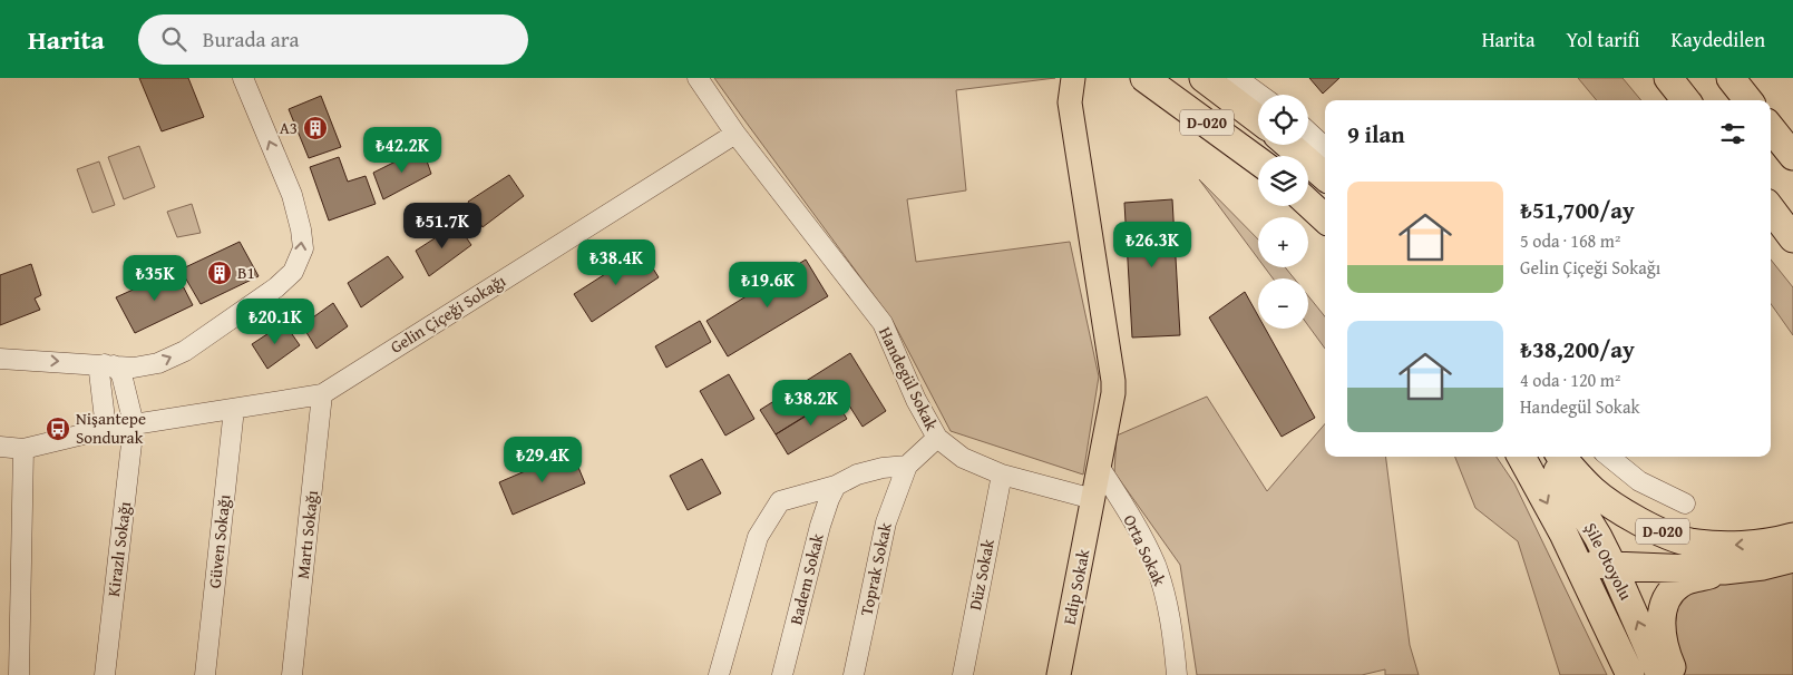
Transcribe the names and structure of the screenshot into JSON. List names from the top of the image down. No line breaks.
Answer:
{"streets":{"highway":["D-020","Şile Otoyolu"],"main road":["Edip Sokak"],"street":["Gelin Çiçeği Sokağı","Handegül Sokak","Martı Sokağı","Güven Sokağı","Kirazlı Sokağı","Orta Sokak","Toprak Sokak","Düz Sokak","Badem Sokak"]},"crossings":[["D-020","Şile Otoyolu"],["Gelin Çiçeği Sokağı","Handegül Sokak"],["Gelin Çiçeği Sokağı","Martı Sokağı"],["Gelin Çiçeği Sokağı","Güven Sokağı"],["Gelin Çiçeği Sokağı","Kirazlı Sokağı"],["Handegül Sokak","Toprak Sokak"],["Handegül Sokak","Düz Sokak"],["Handegül Sokak","Edip Sokak"],["Orta Sokak","Edip Sokak"]],"places":{"building":["A3","B1"],"bus stop":["Nişantepe Sondurak"]},"page":{"header":"Harita","search":"Burada ara","nav":["Harita","Yol tarifi","Kaydedilen"],"map_buttons":["+","−"],"heading":"9 ilan","price":["₺42.2K","₺51.7K","₺26.3K","₺38.4K","₺35K","₺19.6K","₺20.1K","₺38.2K","₺29.4K"],"list":[{"name":"₺51,700/ay","note":"5 oda · 168 m² · Gelin Çiçeği Sokağı"},{"name":"₺38,200/ay","note":"4 oda · 120 m² · Handegül Sokak"}]}}
